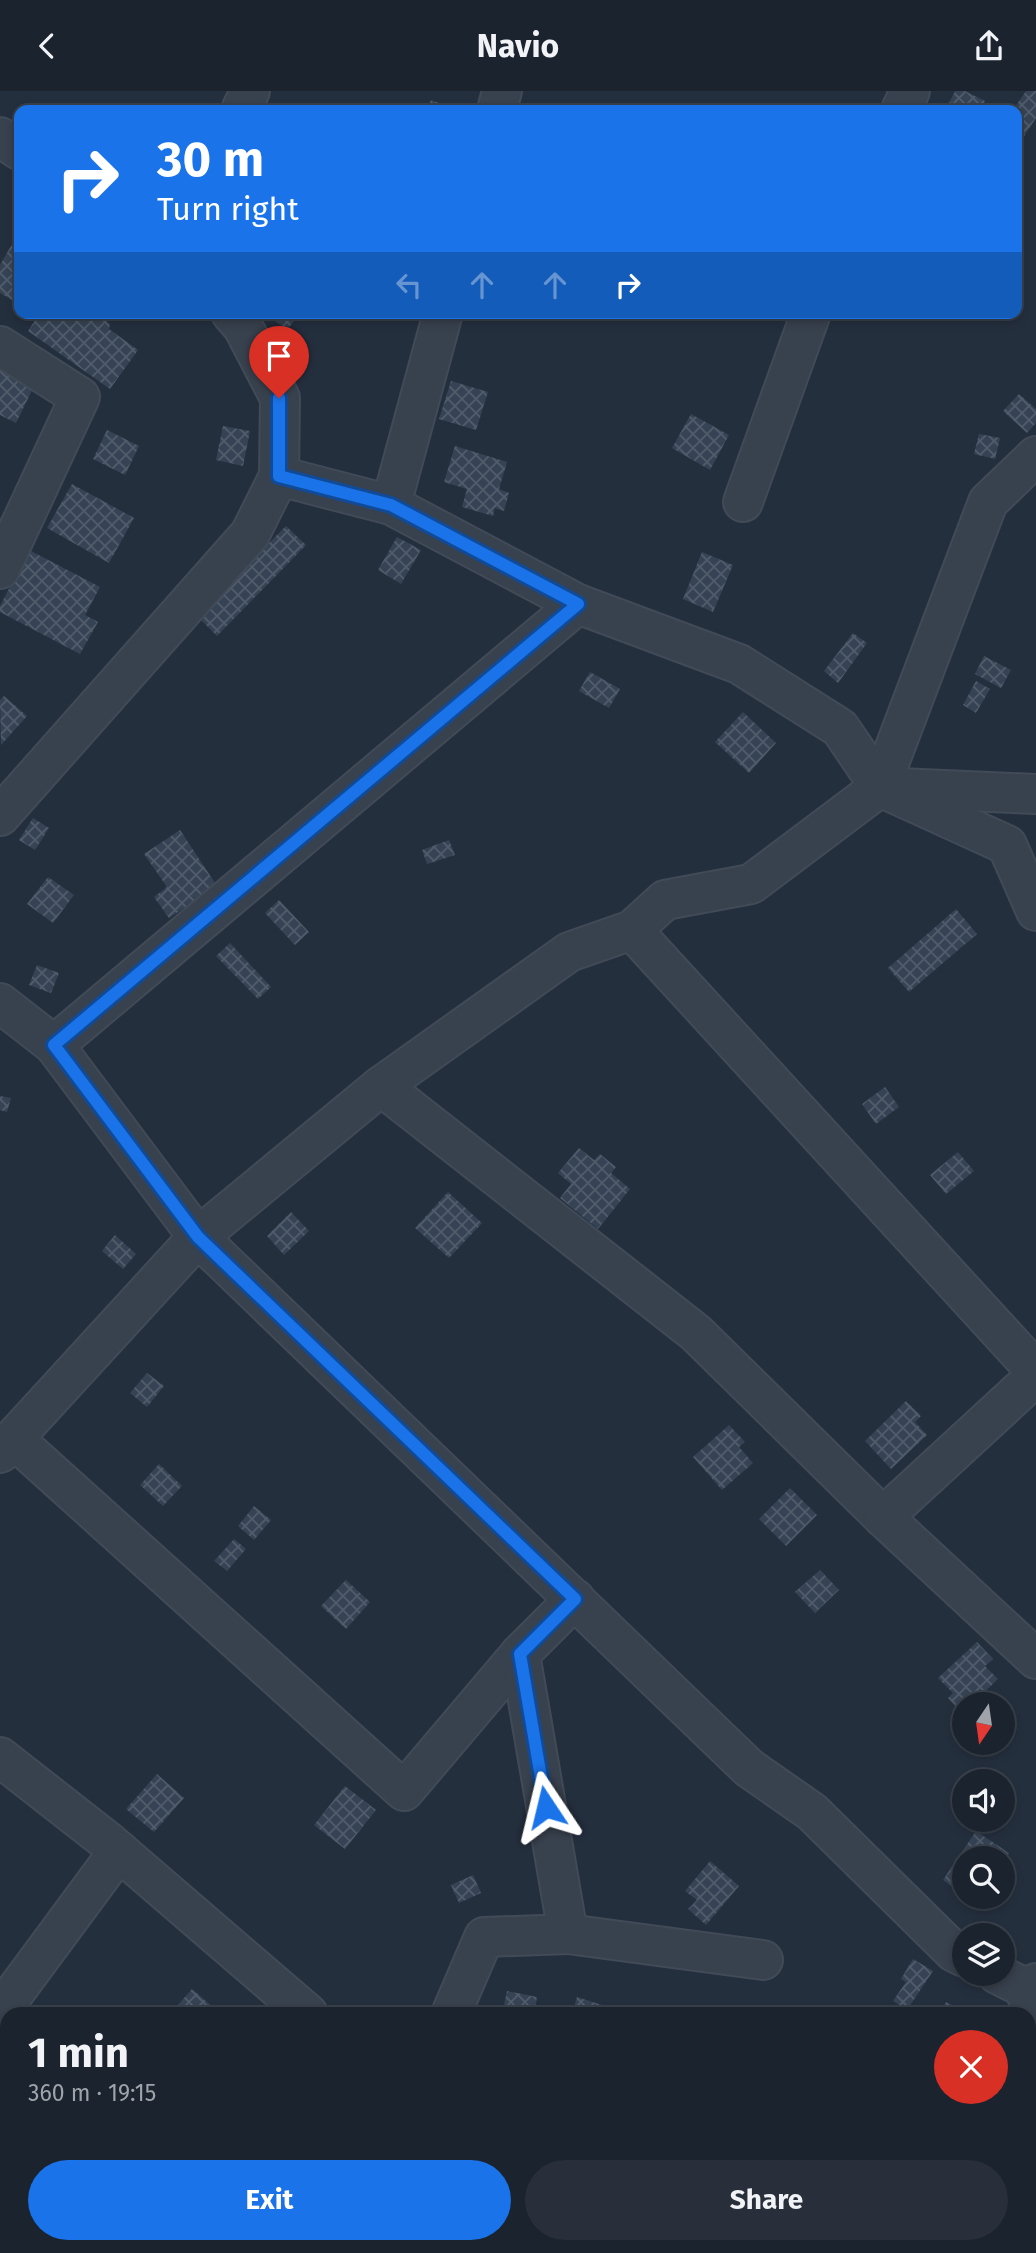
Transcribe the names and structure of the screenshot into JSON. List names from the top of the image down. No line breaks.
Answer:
{"north":"bottom","page":{"header":"Navio","turn":["30 m","Turn right"],"heading":["1 min","360 m · 19:15"],"buttons":["Exit","Share"]}}
